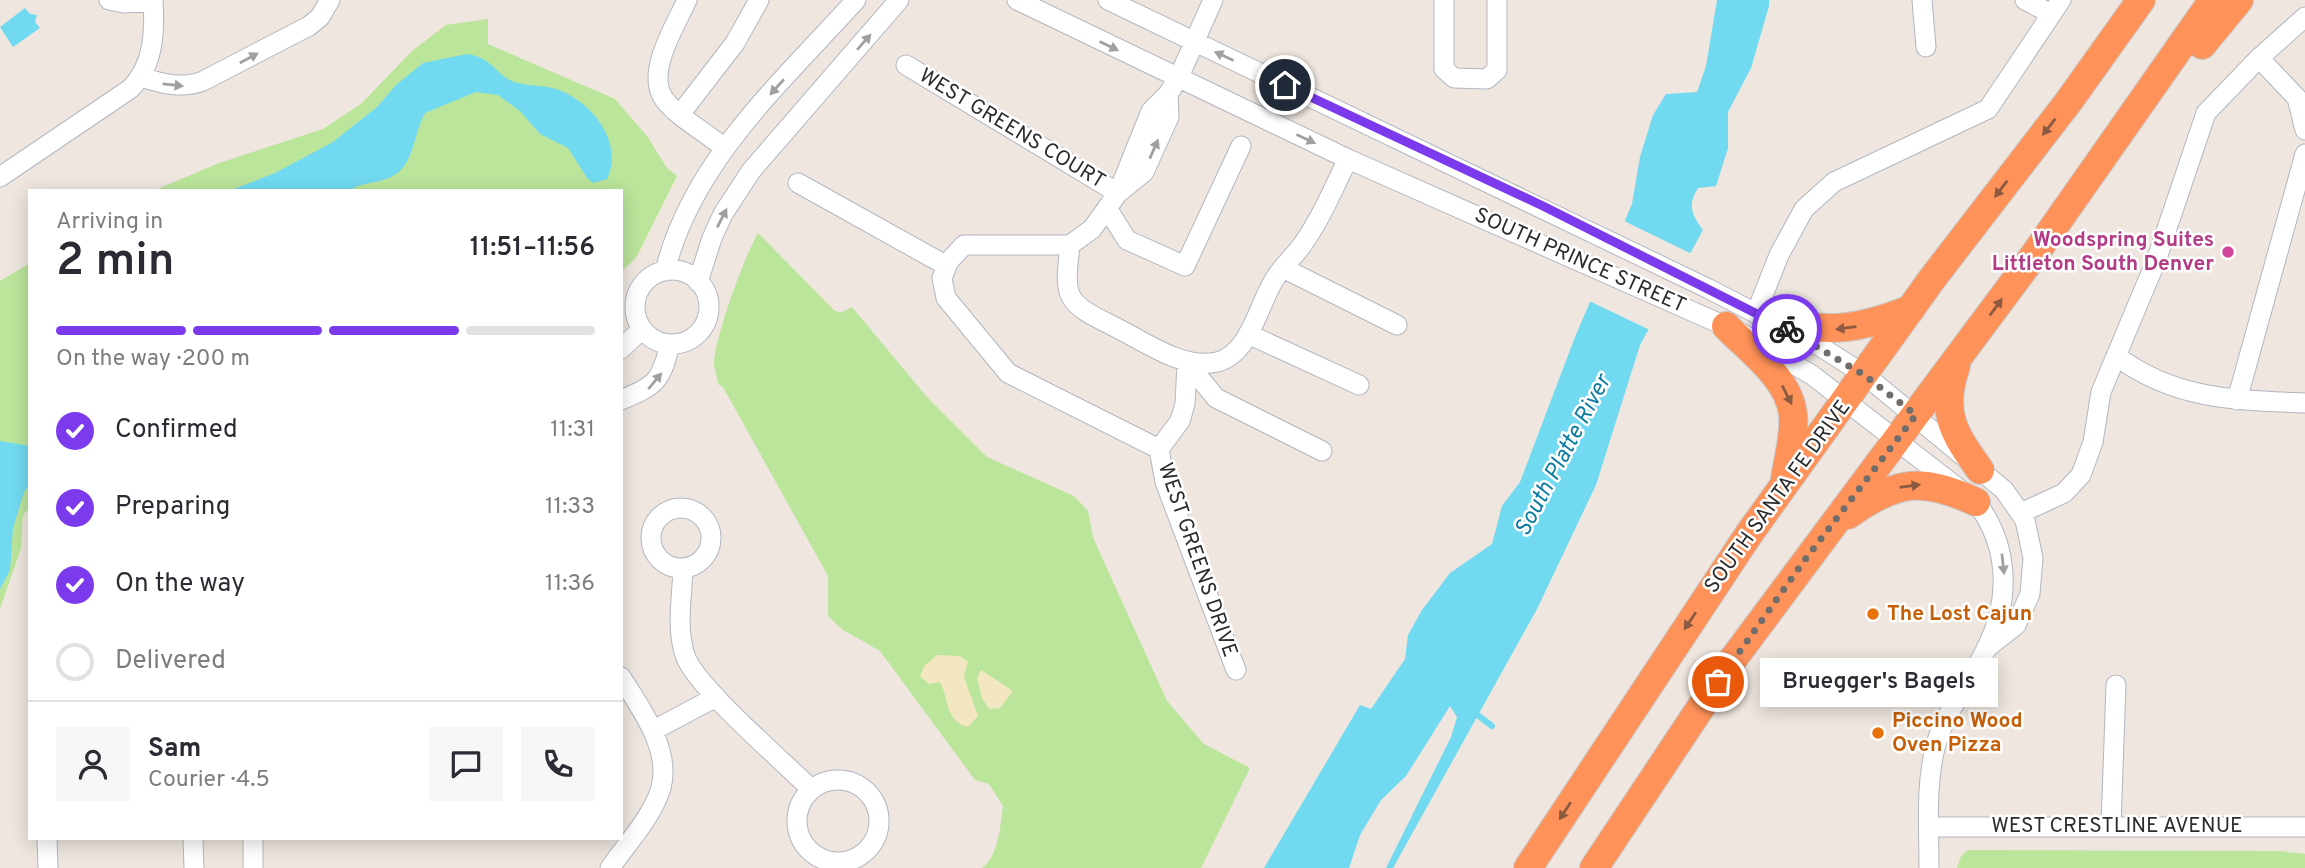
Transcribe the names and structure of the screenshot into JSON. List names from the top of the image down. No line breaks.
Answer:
{"streets":{"highway":["SOUTH SANTA FE DRIVE"],"street":["WEST GREENS COURT","SOUTH PRINCE STREET","WEST GREENS DRIVE","WEST CRESTLINE AVENUE"]},"crossings":[["SOUTH PRINCE STREET","SOUTH SANTA FE DRIVE"],["SOUTH PRINCE STREET","WEST CRESTLINE AVENUE"]],"water":["South Platte River"],"places":["Woodspring Suites Littleton South Denver","The Lost Cajun","Bruegger's Bagels","Piccino Wood Oven Pizza"],"page":{"heading":["2 min","Arriving in","11:51–11:56"],"panel":["Sam","Courier · 4.5"],"bar":"On the way · 200 m","list":[["Confirmed","11:31"],["Preparing","11:33"],["On the way","11:36"],"Delivered"],"bubble":"Bruegger's Bagels"}}
